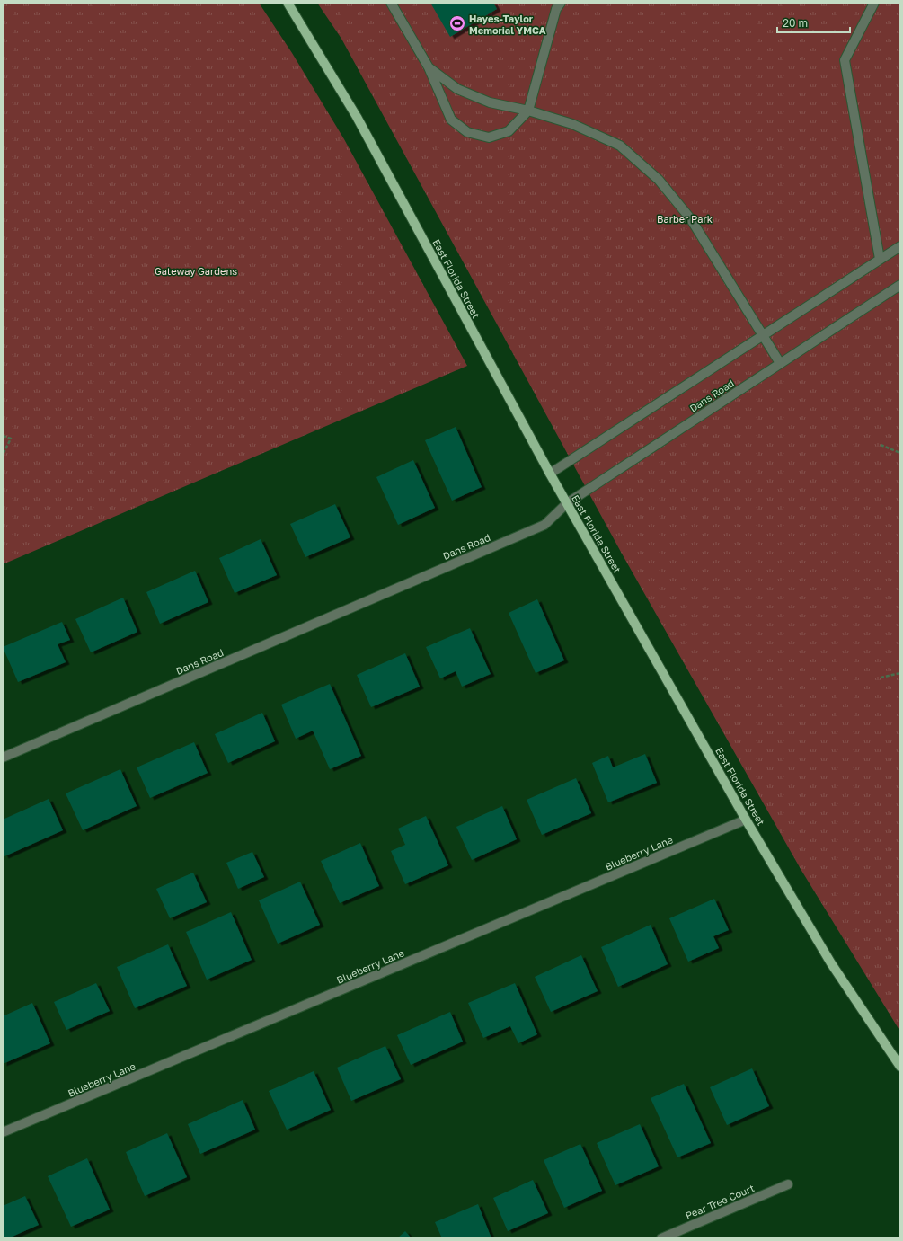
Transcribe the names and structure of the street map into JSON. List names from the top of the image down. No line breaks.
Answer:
{"streets":{"main road":["East Florida Street"],"street":["Dans Road","Blueberry Lane","Pear Tree Court"]},"crossings":[["East Florida Street","Dans Road"],["East Florida Street","Blueberry Lane"]],"parks":["Barber Park","Gateway Gardens"],"places":{"sports":["Hayes-Taylor Memorial YMCA"]},"scale_bar":"20 m"}
